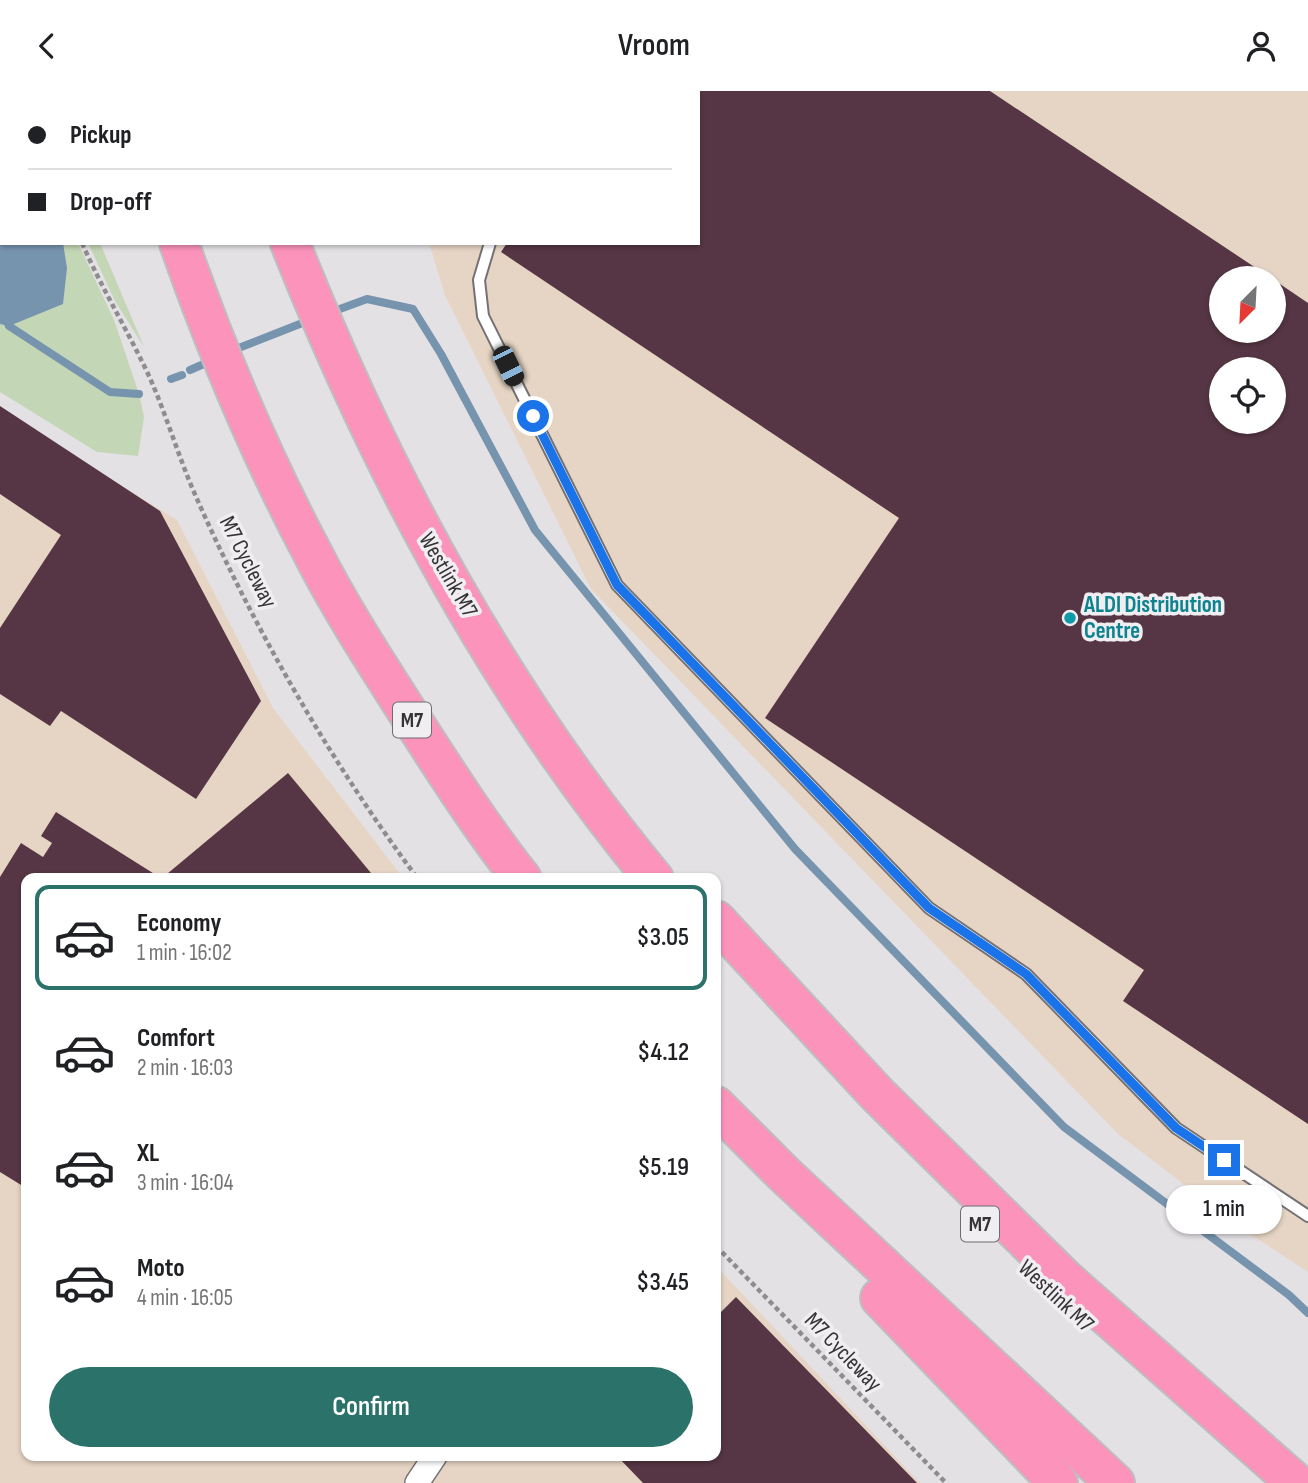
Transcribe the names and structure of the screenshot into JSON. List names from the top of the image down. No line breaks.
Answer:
{"streets":{"highway":["Westlink M7","M7"],"path":["M7 Cycleway"]},"places":["ALDI Distribution Centre"],"north":"bottom left","page":{"header":"Vroom","banner":["Pickup","Drop-off"],"list":[{"name":"Economy","note":"1 min · 16:02","value":"$3.05"},{"name":"Comfort","note":"2 min · 16:03","value":"$4.12"},{"name":"XL","note":"3 min · 16:04","value":"$5.19"},{"name":"Moto","note":"4 min · 16:05","value":"$3.45"}],"bubble":"1 min","buttons":"Confirm"}}
